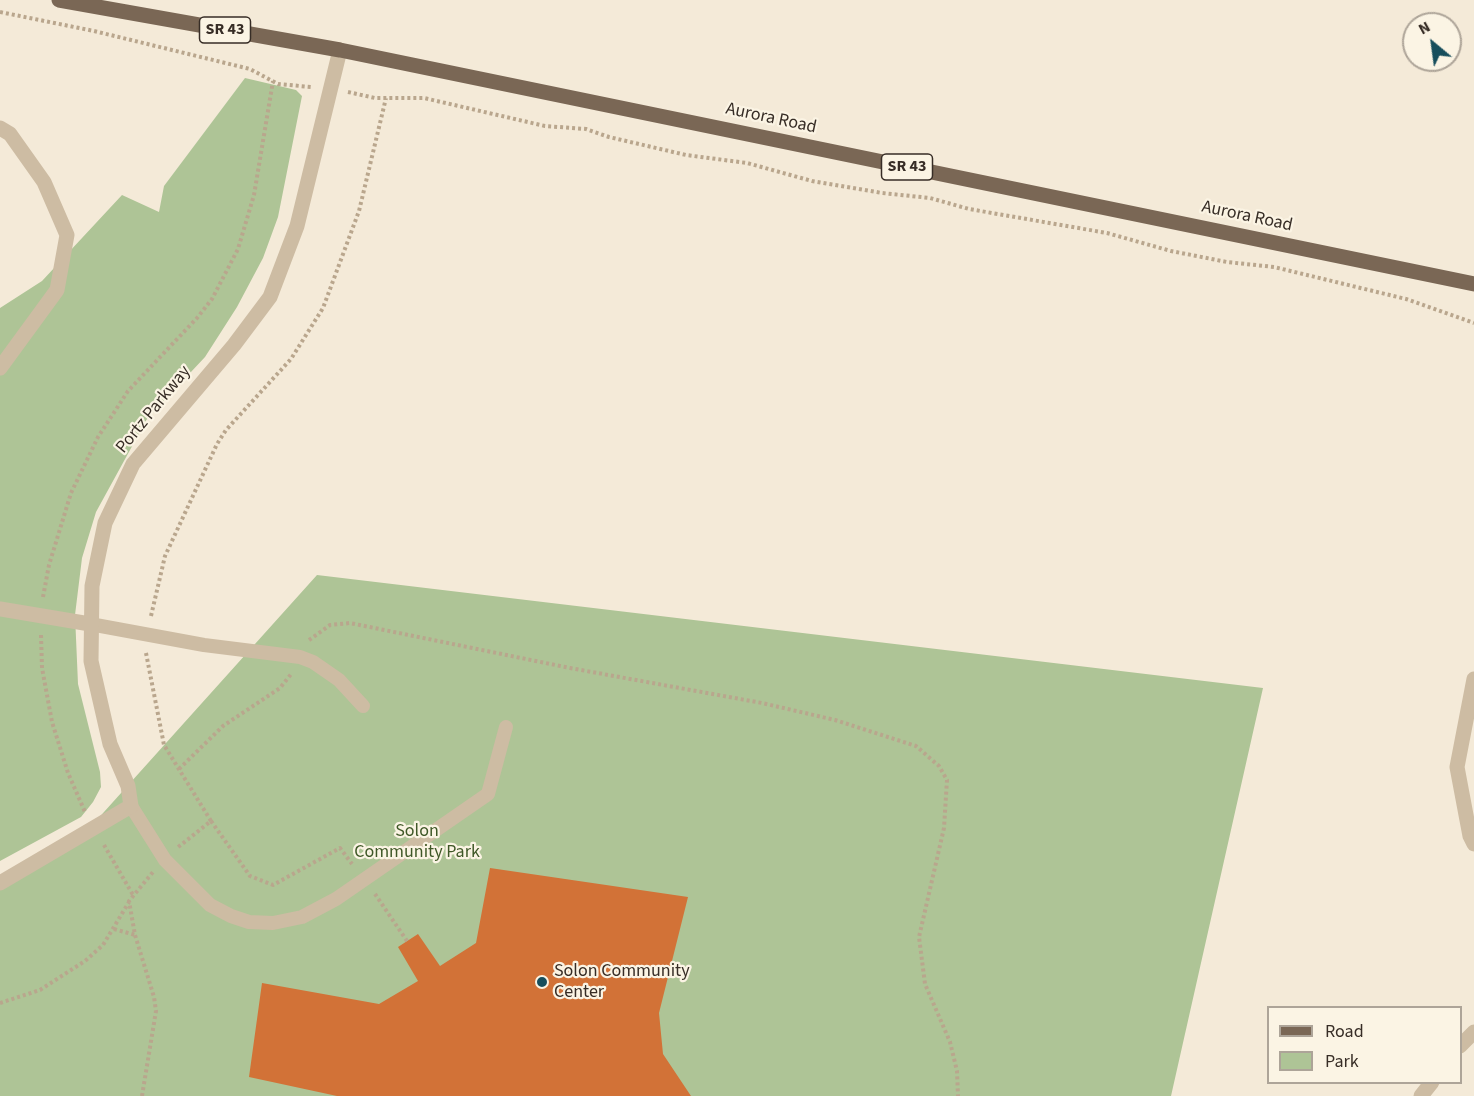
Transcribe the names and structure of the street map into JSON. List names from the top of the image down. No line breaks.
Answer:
{"streets":{"main road":["SR 43","Aurora Road"],"street":["Portz Parkway"]},"crossings":[["Aurora Road","Portz Parkway"]],"parks":["Solon Community Park"],"places":["Solon Community Center"],"legend":["Road","Park"],"north":"top left"}
